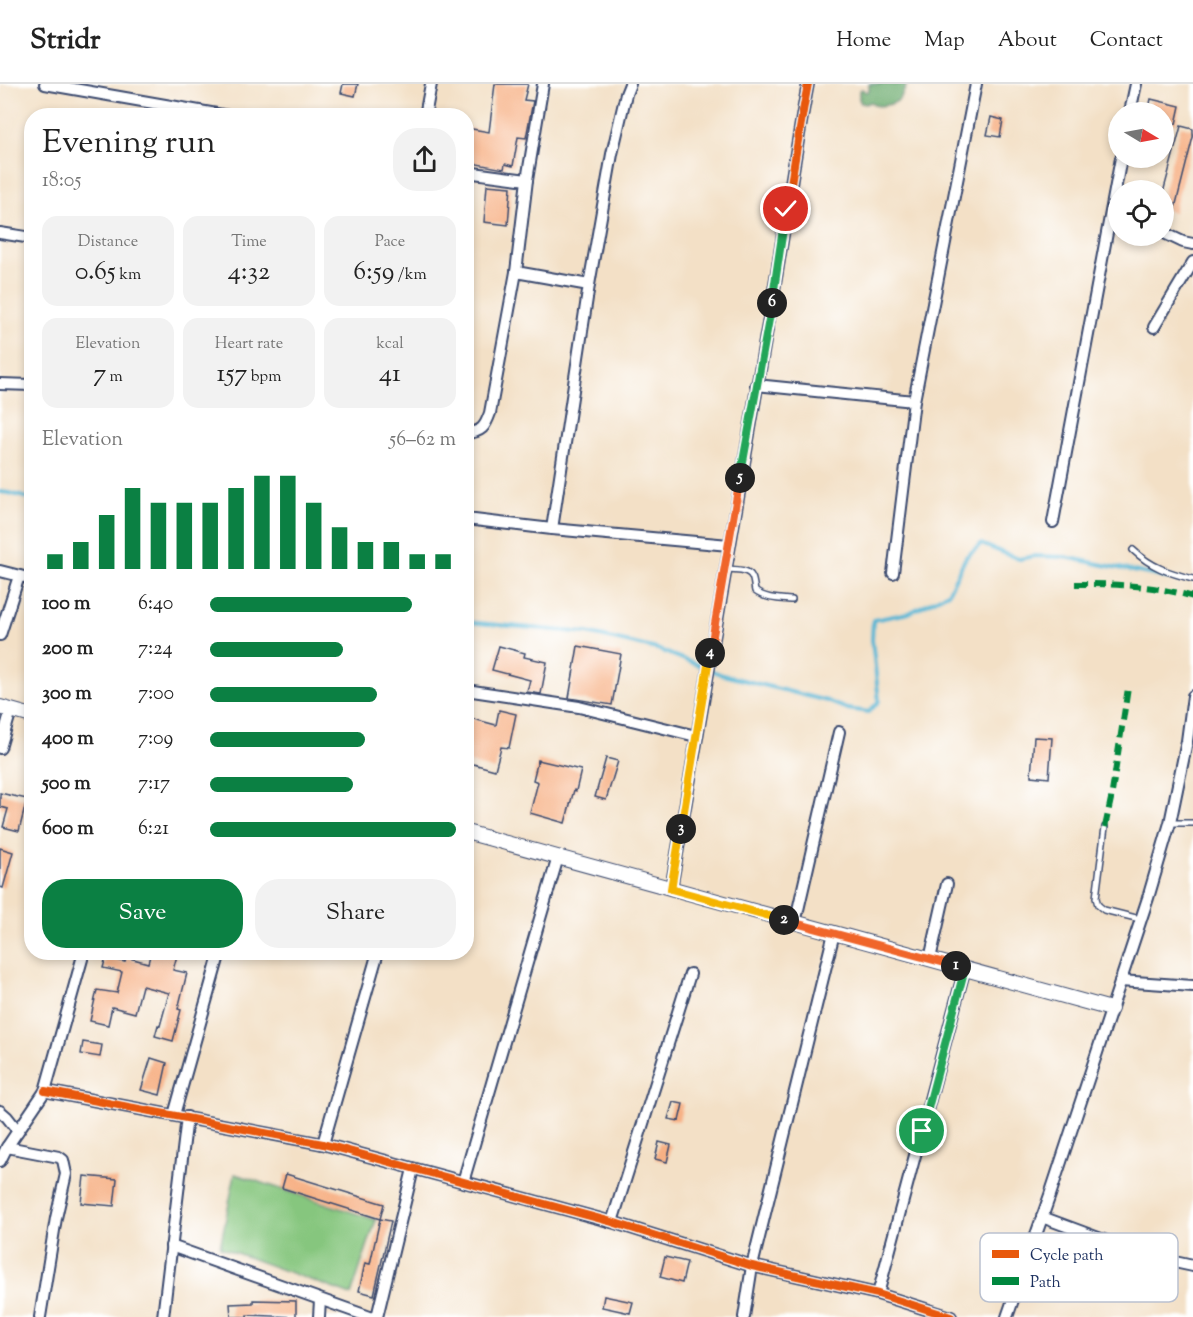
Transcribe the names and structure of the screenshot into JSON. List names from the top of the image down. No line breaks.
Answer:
{"legend":["Cycle path","Path"],"north":"right","page":{"header":"Stridr","nav":["Home","Map","About","Contact"],"heading":["Evening run","18:05"],"stats":[["Distance","0.65 km"],["Time","4:32"],["Pace","6:59 /km"],["Elevation","7 m"],["Heart rate","157 bpm"],["kcal","41"]],"pins":["6","5","4","3","2","1"],"chart":["Elevation","56–62 m"],"list":[{"name":"100 m","note":"6:40"},{"name":"200 m","note":"7:24"},{"name":"300 m","note":"7:00"},{"name":"400 m","note":"7:09"},{"name":"500 m","note":"7:17"},{"name":"600 m","note":"6:21"}],"buttons":["Save","Share"]}}
